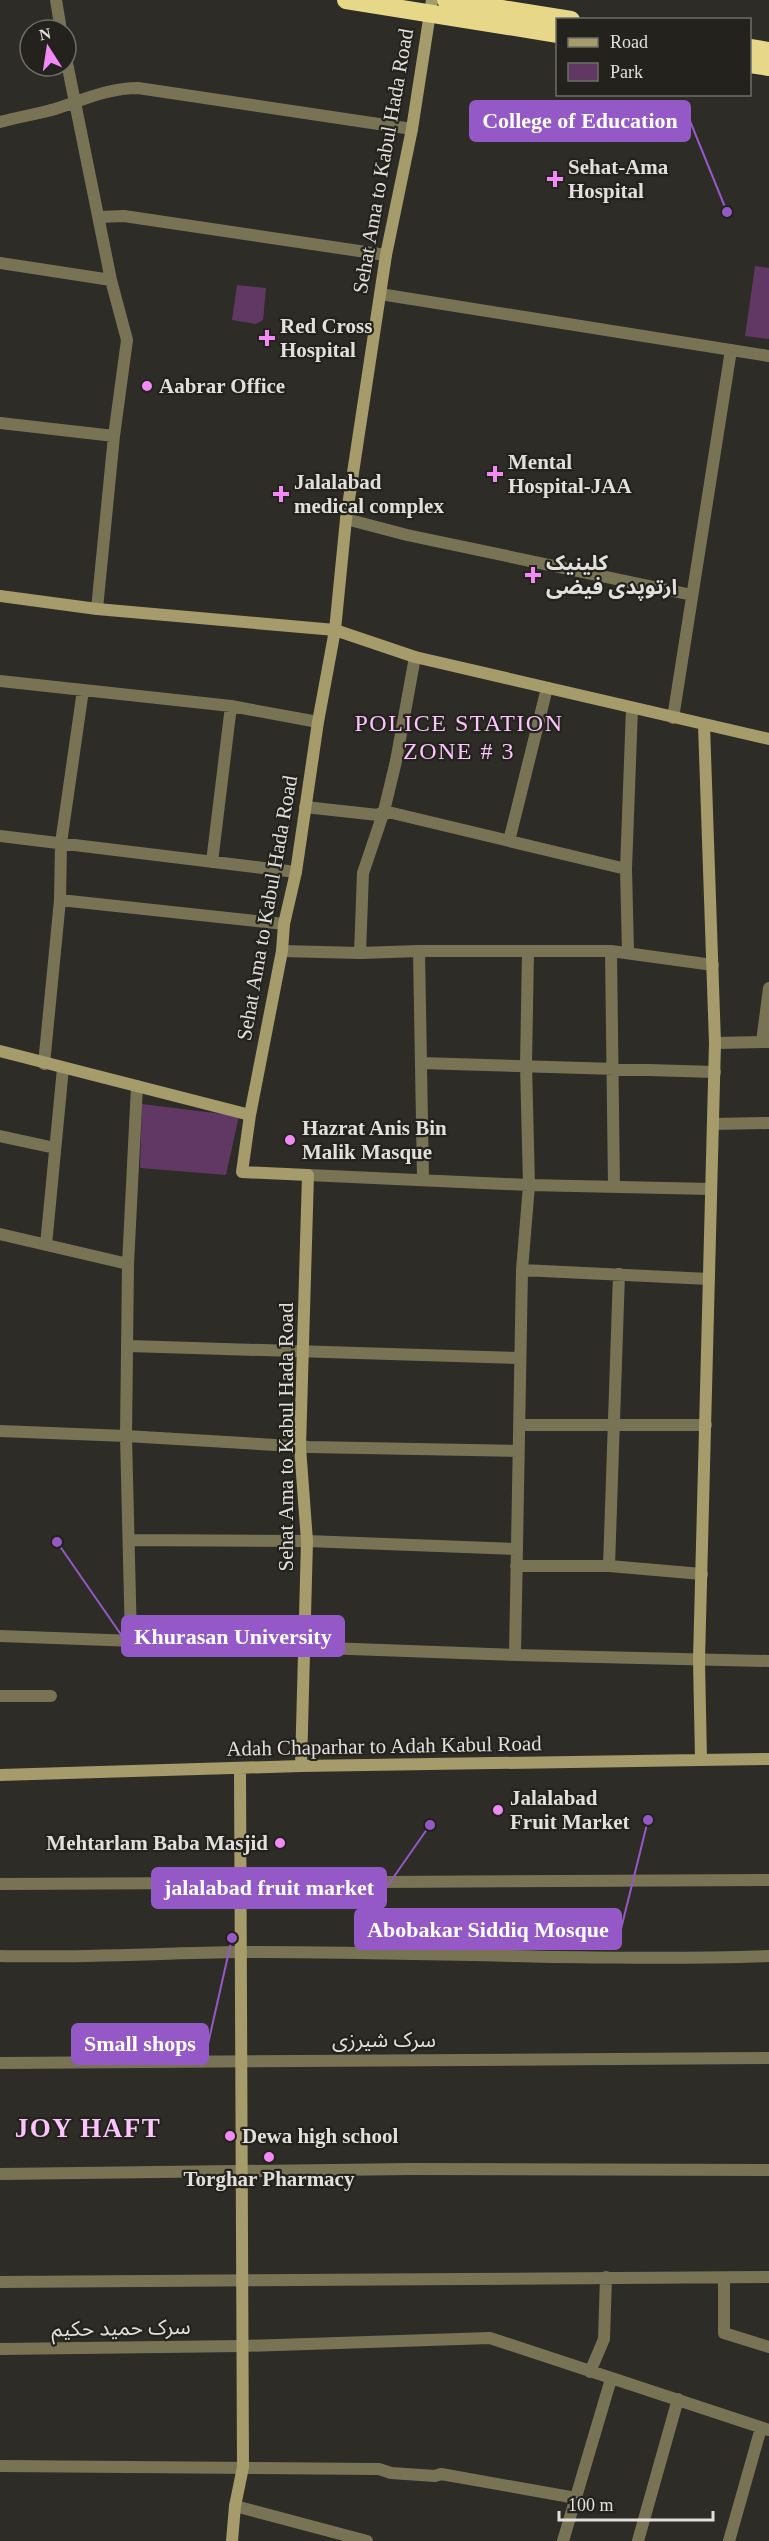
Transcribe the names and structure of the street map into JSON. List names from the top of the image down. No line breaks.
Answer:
{"streets":{"main road":["Sehat Ama to Kabul Hada Road","Adah Chaparhar to Adah Kabul Road"],"street":["سرک شیرزی","سرک حمید حکیم"]},"crossings":[["Sehat Ama to Kabul Hada Road","Adah Chaparhar to Adah Kabul Road"]],"districts":["POLICE STATION ZONE # 3","JOY HAFT"],"places":{"health":["Sehat-Ama Hospital","Red Cross Hospital","Mental Hospital-JAA","Jalalabad medical complex","کلینیک ارتوپدی فیضی"],"other":["College of Education","Aabrar Office","Hazrat Anis Bin Malik Masque","Khurasan University","Jalalabad Fruit Market","Abobakar Siddiq Mosque","jalalabad fruit market","Mehtarlam Baba Masjid","Small shops","Dewa high school","Torghar Pharmacy"]},"legend":["Road","Park"],"scale_bar":"100 m","north":"top"}
